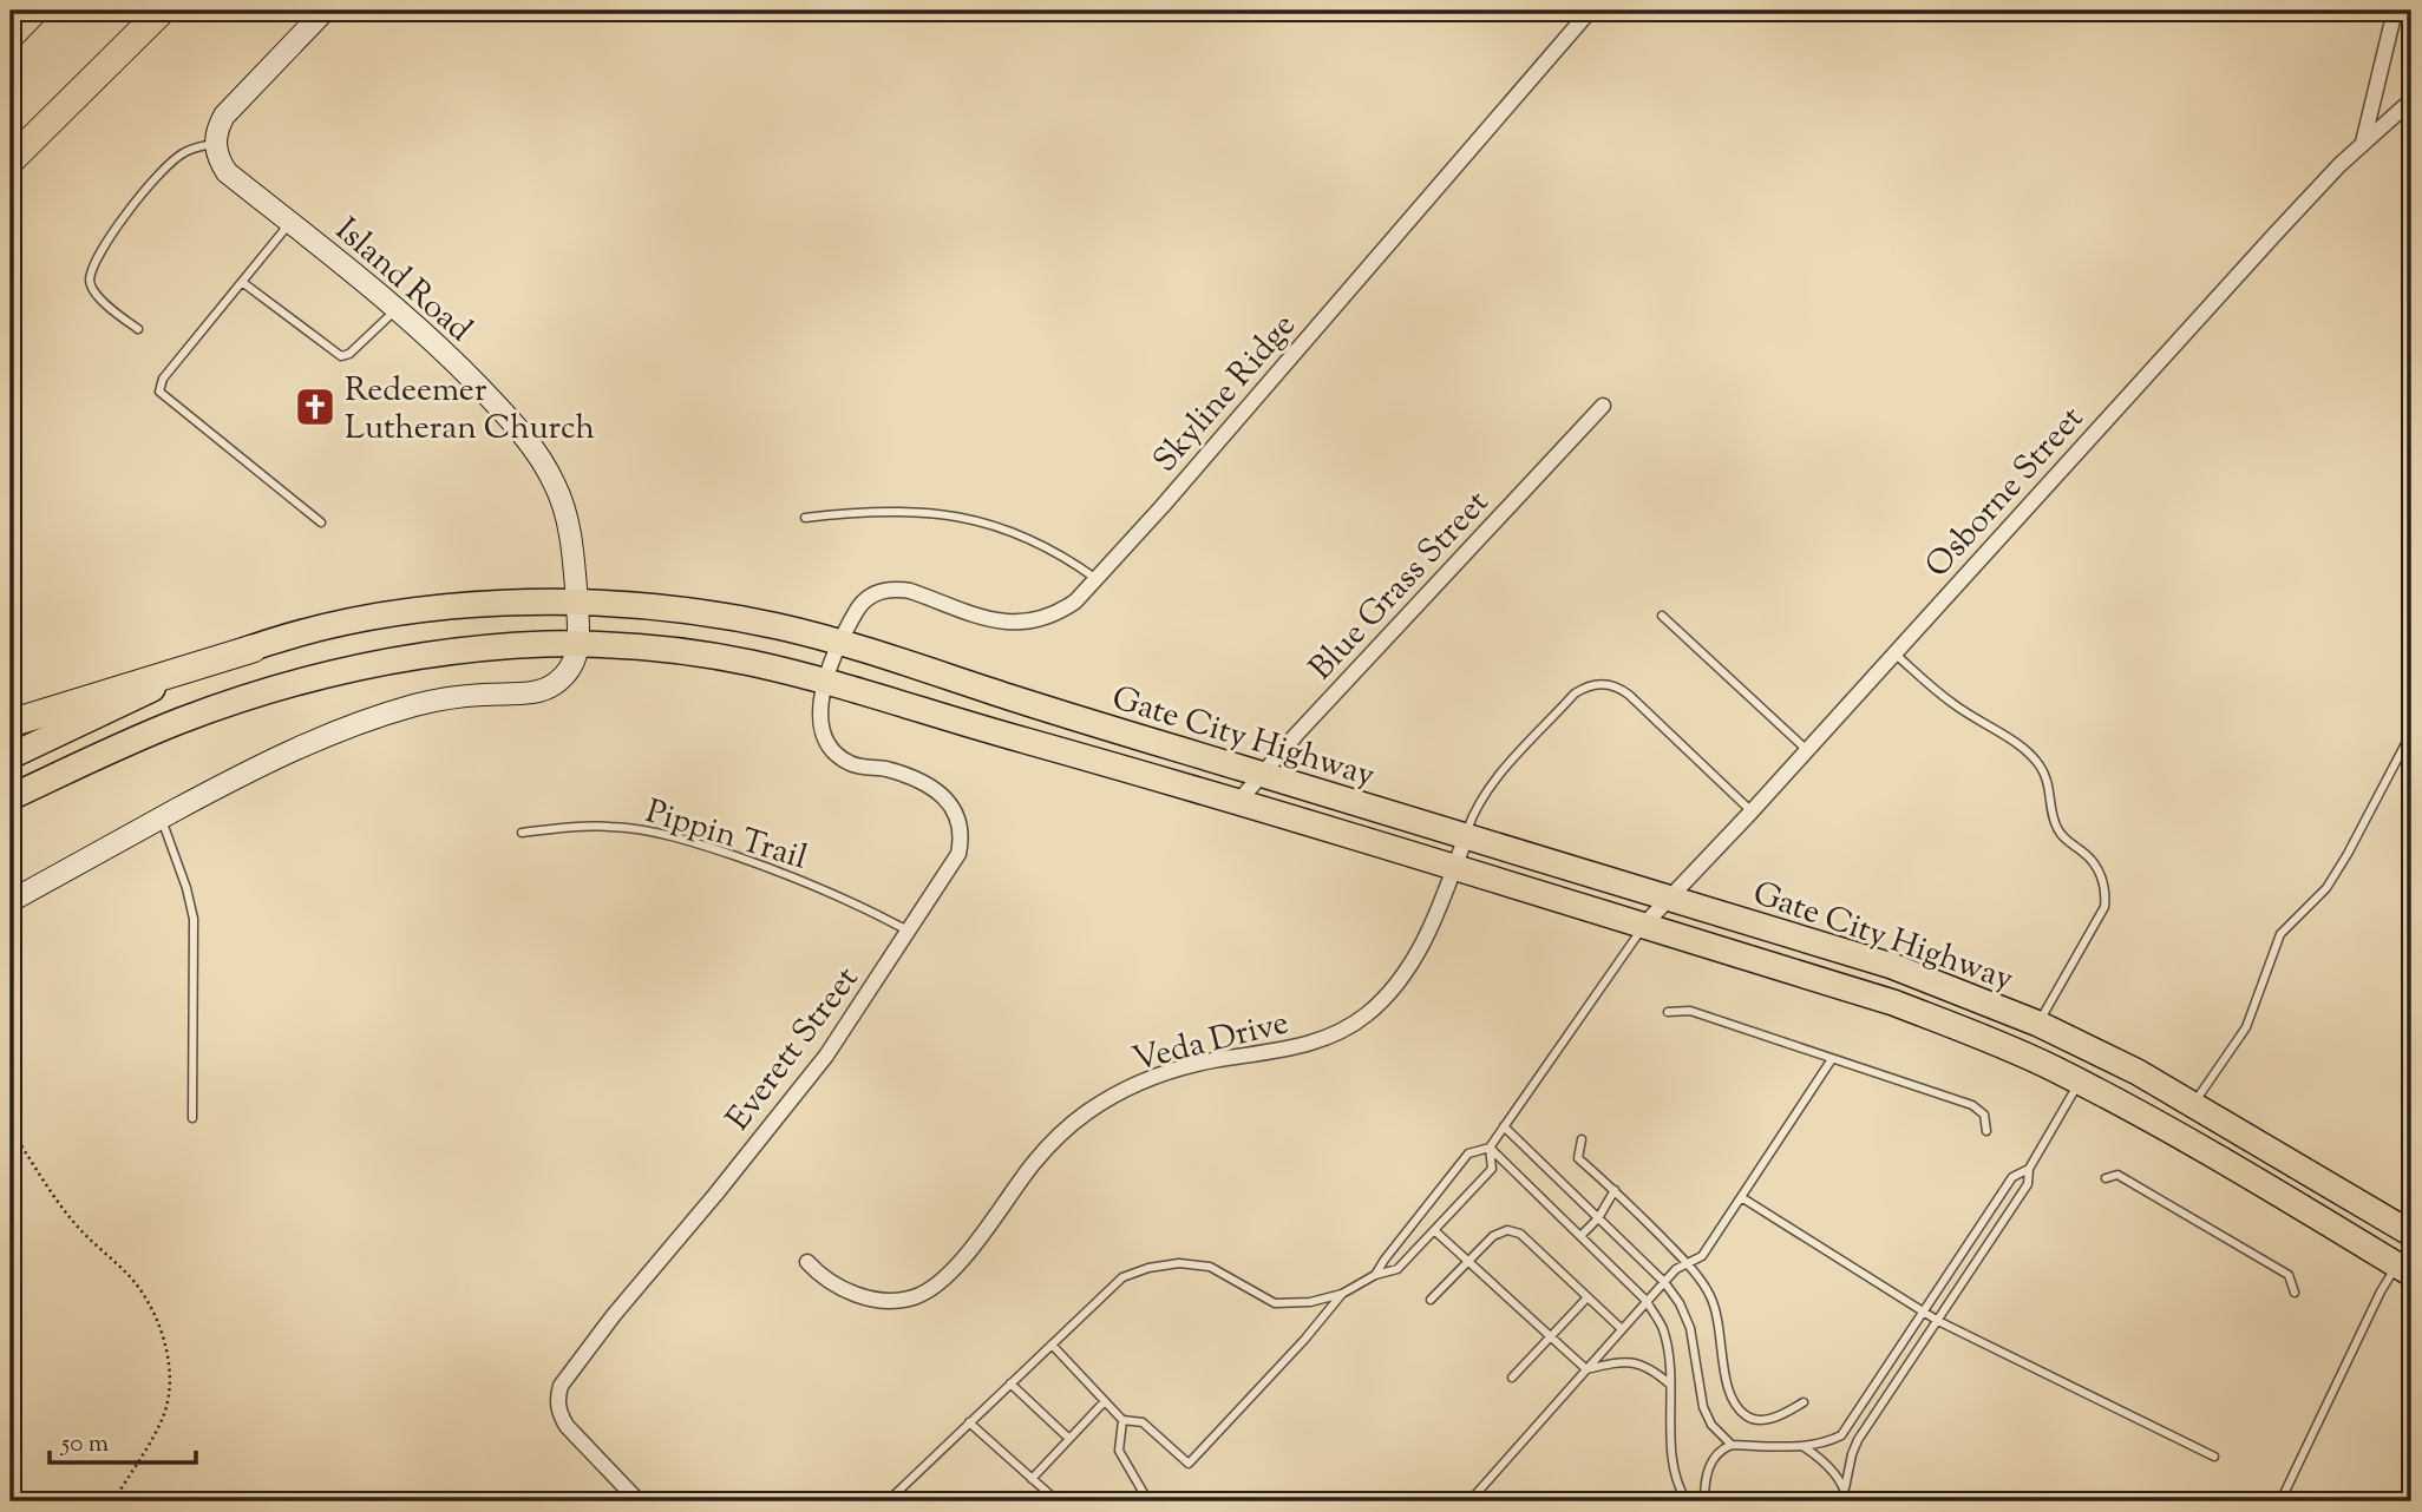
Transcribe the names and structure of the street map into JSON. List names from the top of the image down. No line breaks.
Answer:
{"streets":{"main road":["Gate City Highway"],"street":["Island Road","Skyline Ridge","Osborne Street","Blue Grass Street","Veda Drive","Everett Street"],"lane":["Pippin Trail"]},"crossings":[["Island Road","Gate City Highway"],["Skyline Ridge","Gate City Highway"],["Skyline Ridge","Everett Street"],["Osborne Street","Gate City Highway"],["Blue Grass Street","Gate City Highway"],["Gate City Highway","Veda Drive"],["Gate City Highway","Everett Street"],["Pippin Trail","Everett Street"]],"places":{"church":["Redeemer Lutheran Church"]},"scale_bar":"50 m"}
